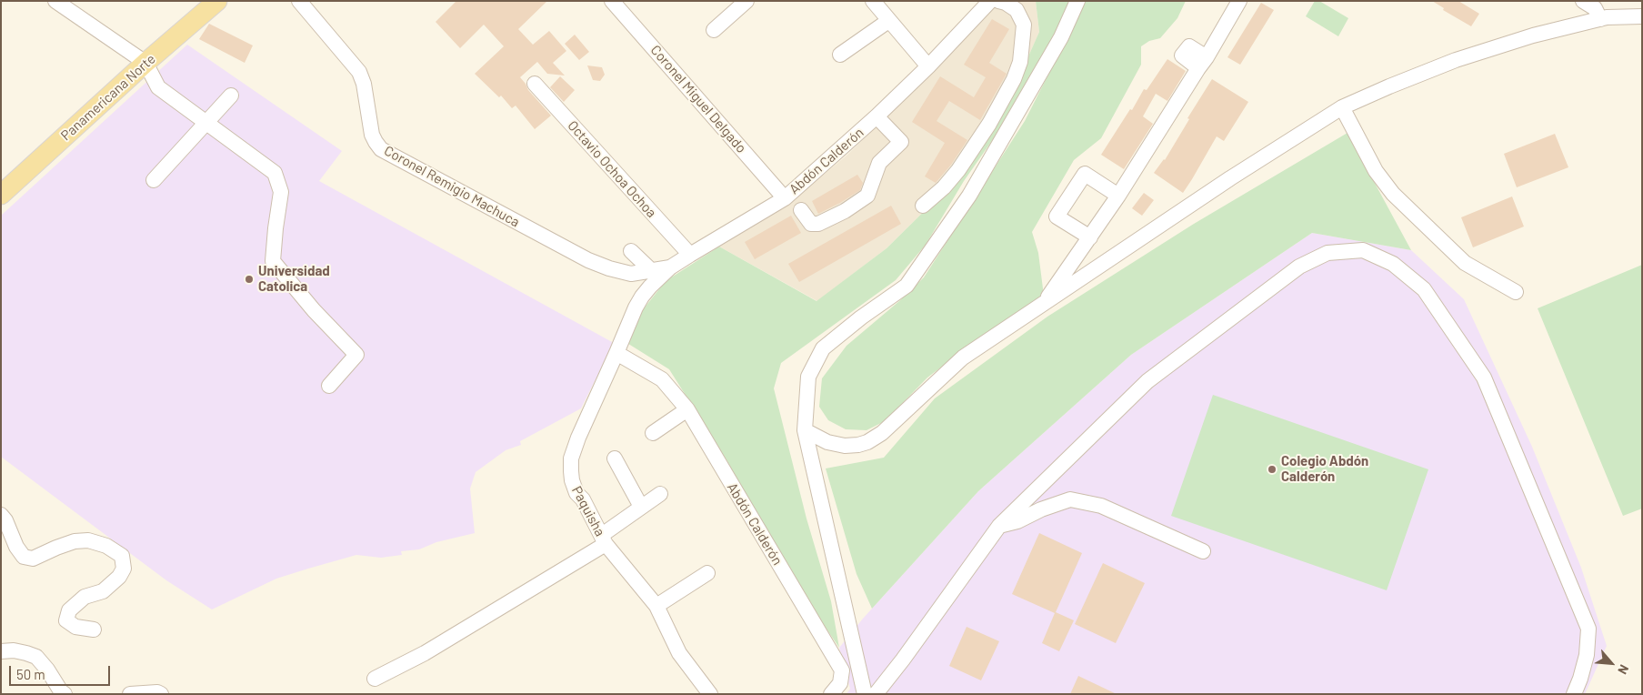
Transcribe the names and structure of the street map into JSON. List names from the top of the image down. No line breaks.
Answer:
{"streets":{"main road":["Panamericana Norte"],"street":["Coronel Miguel Delgado","Abdón Calderón","Octavio Ochoa Ochoa","Coronel Remigio Machuca","Paquisha"]},"crossings":[["Coronel Miguel Delgado","Abdón Calderón"],["Abdón Calderón","Octavio Ochoa Ochoa"],["Abdón Calderón","Coronel Remigio Machuca"],["Abdón Calderón","Paquisha"]],"places":["Universidad Catolica","Colegio Abdón Calderón"],"scale_bar":"50 m","north":"bottom right"}
